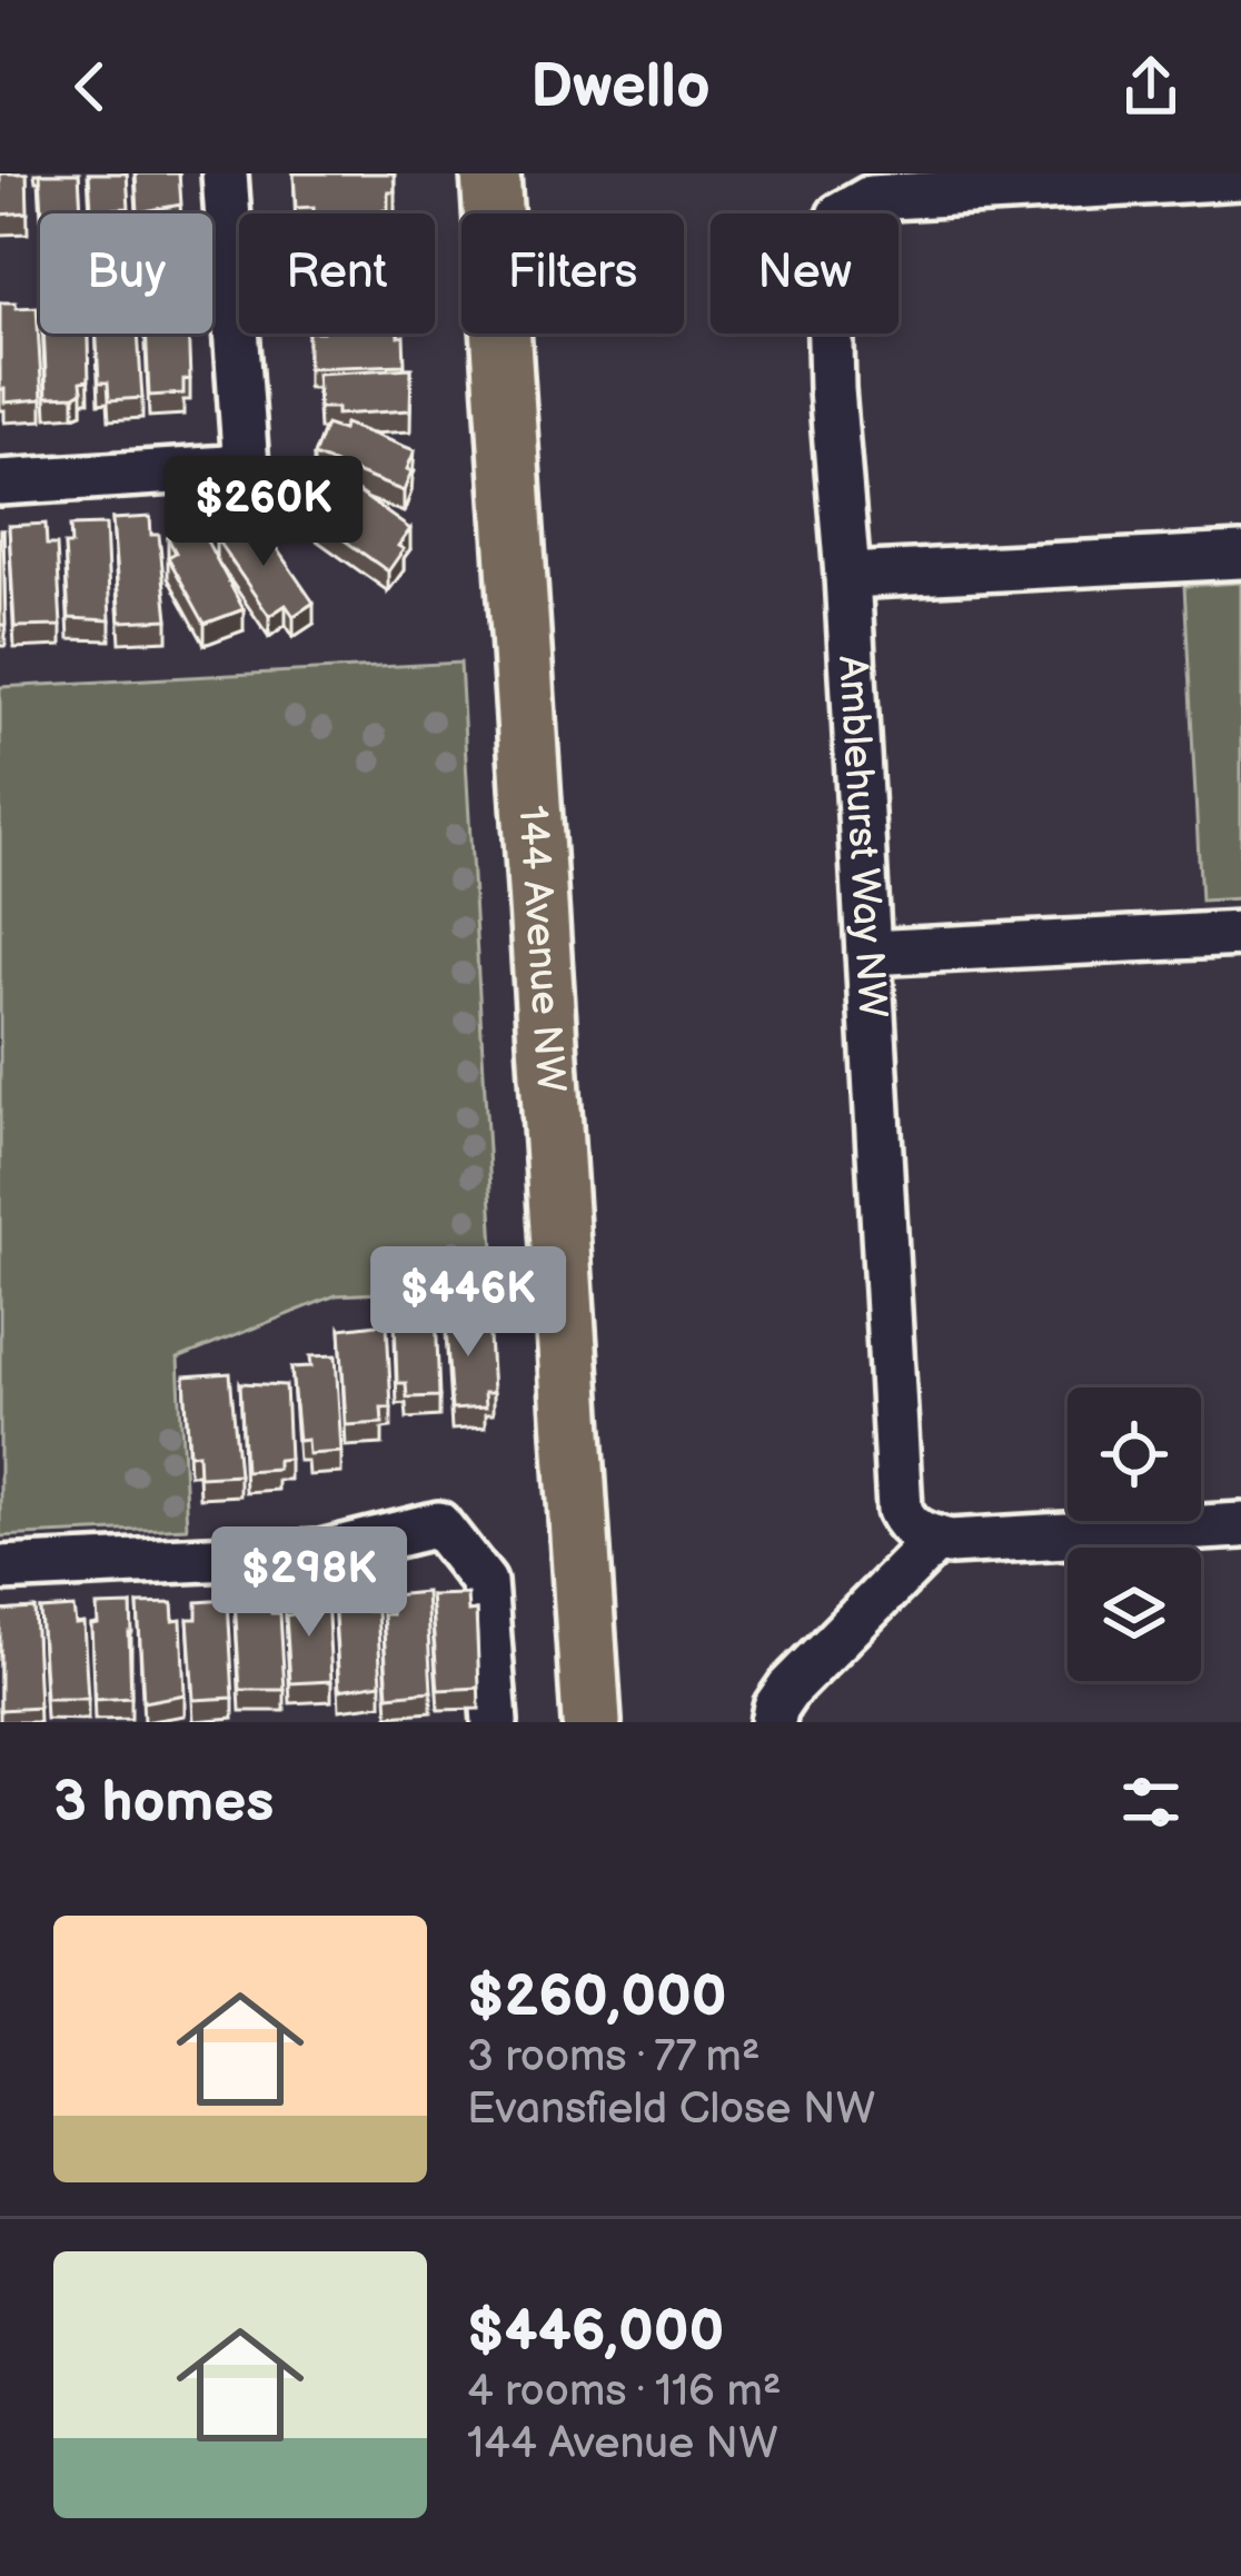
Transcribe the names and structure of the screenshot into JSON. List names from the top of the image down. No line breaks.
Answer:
{"streets":{"main road":["144 Avenue NW"],"street":["Amblehurst Way NW"]},"page":{"header":"Dwello","chip":["Buy","Rent","Filters","New"],"price":["$260K","$446K","$298K"],"heading":"3 homes","list":[{"name":"$260,000","note":"3 rooms · 77 m² · Evansfield Close NW"},{"name":"$446,000","note":"4 rooms · 116 m² · 144 Avenue NW"}]}}
